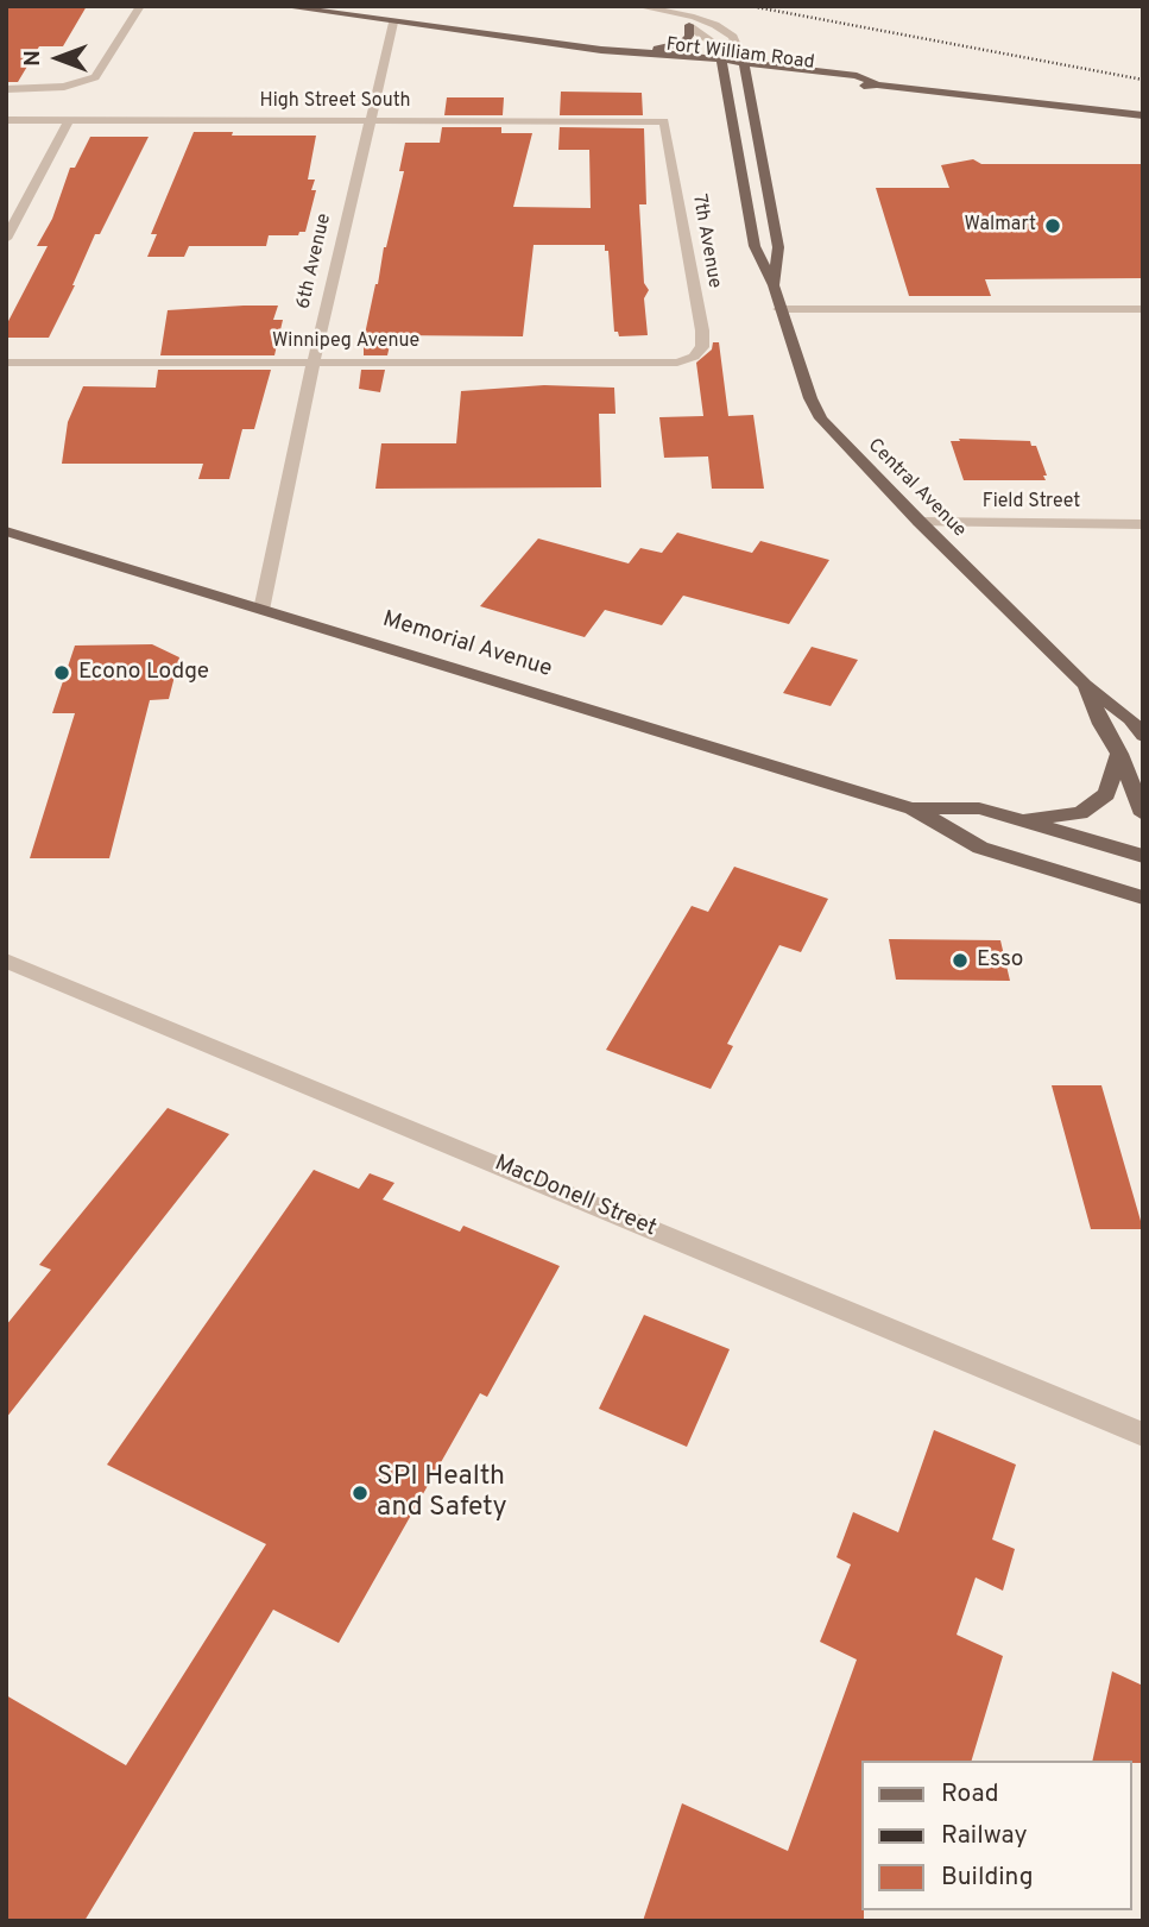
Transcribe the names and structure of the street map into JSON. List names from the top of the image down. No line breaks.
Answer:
{"streets":{"main road":["Fort William Road","Central Avenue","Memorial Avenue"],"street":["High Street South","7th Avenue","6th Avenue","Winnipeg Avenue","Field Street","MacDonell Street"]},"crossings":[["Fort William Road","6th Avenue"],["Fort William Road","Central Avenue"],["High Street South","7th Avenue"],["High Street South","6th Avenue"],["7th Avenue","Winnipeg Avenue"],["6th Avenue","Winnipeg Avenue"],["6th Avenue","Memorial Avenue"],["Central Avenue","Field Street"]],"places":["Walmart","Econo Lodge","Esso","SPI Health and Safety"],"legend":["Road","Railway","Building"],"north":"left"}
